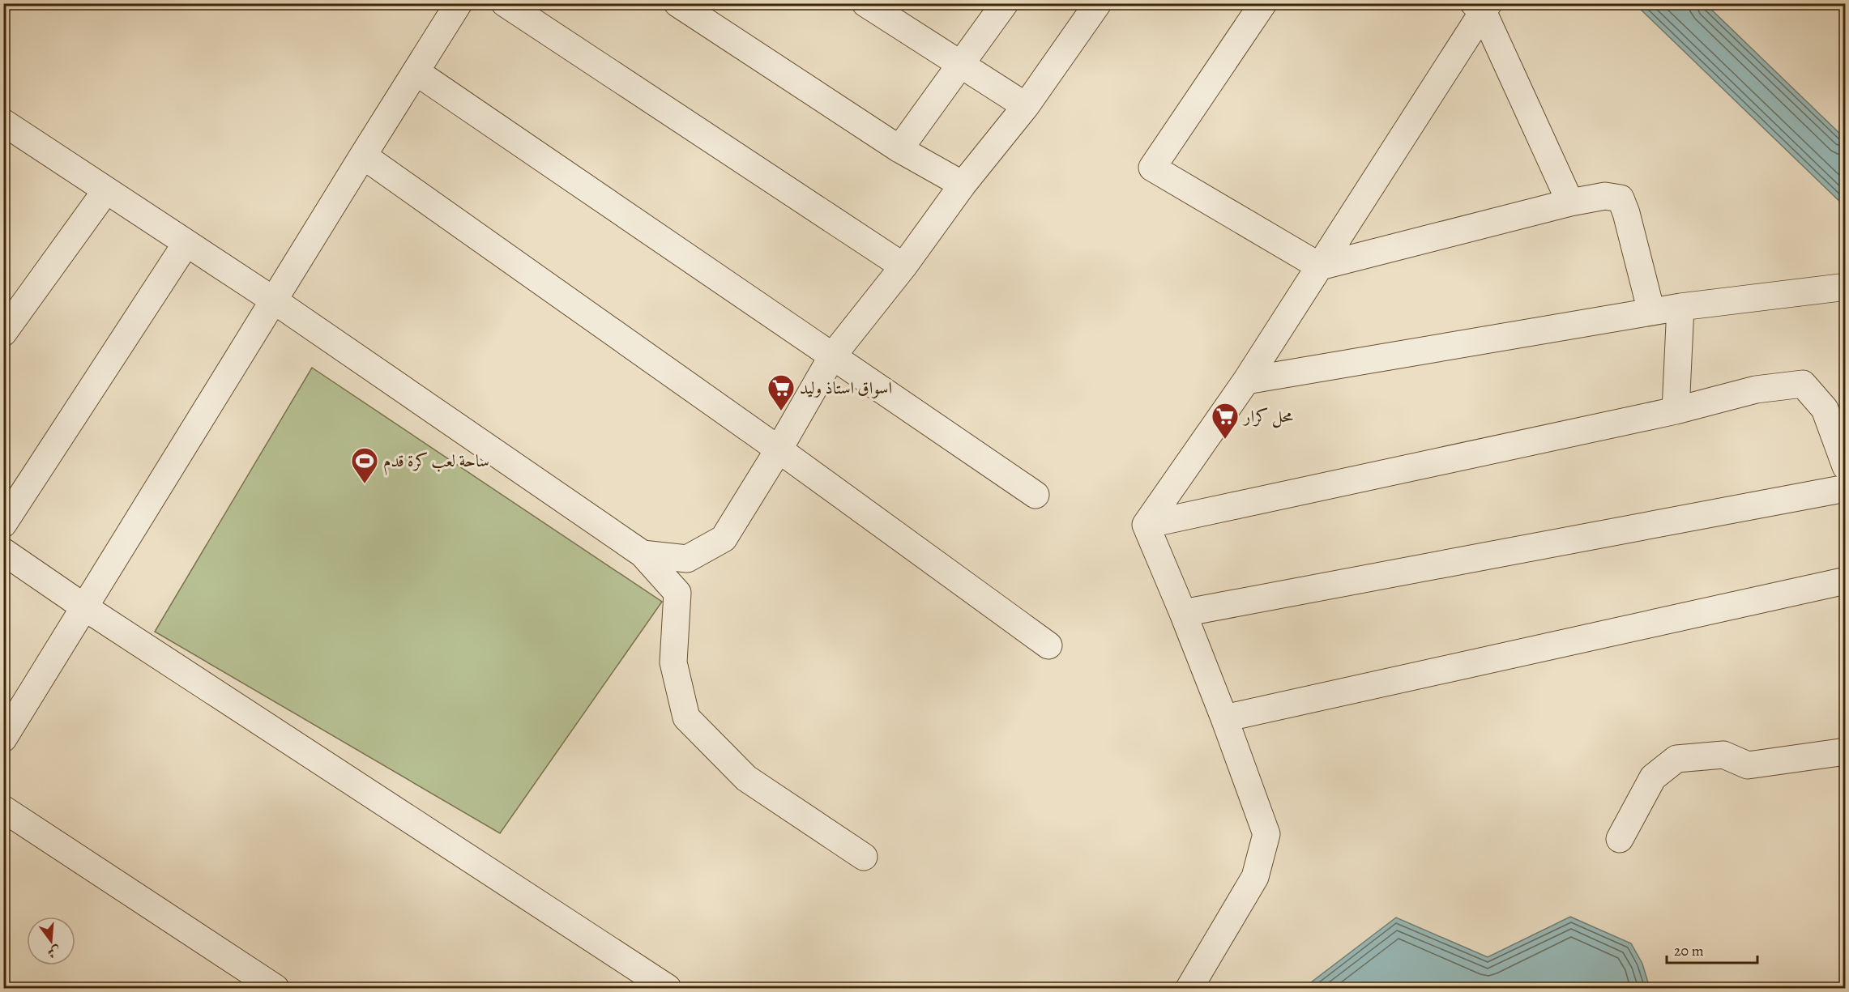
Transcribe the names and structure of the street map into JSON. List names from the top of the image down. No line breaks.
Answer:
{"places":{"supermarket":["اسواق استاذ وليد","محل كرار"],"sports":["ساحة لعب كرة قدم"]},"scale_bar":"20 m","north":"bottom"}
